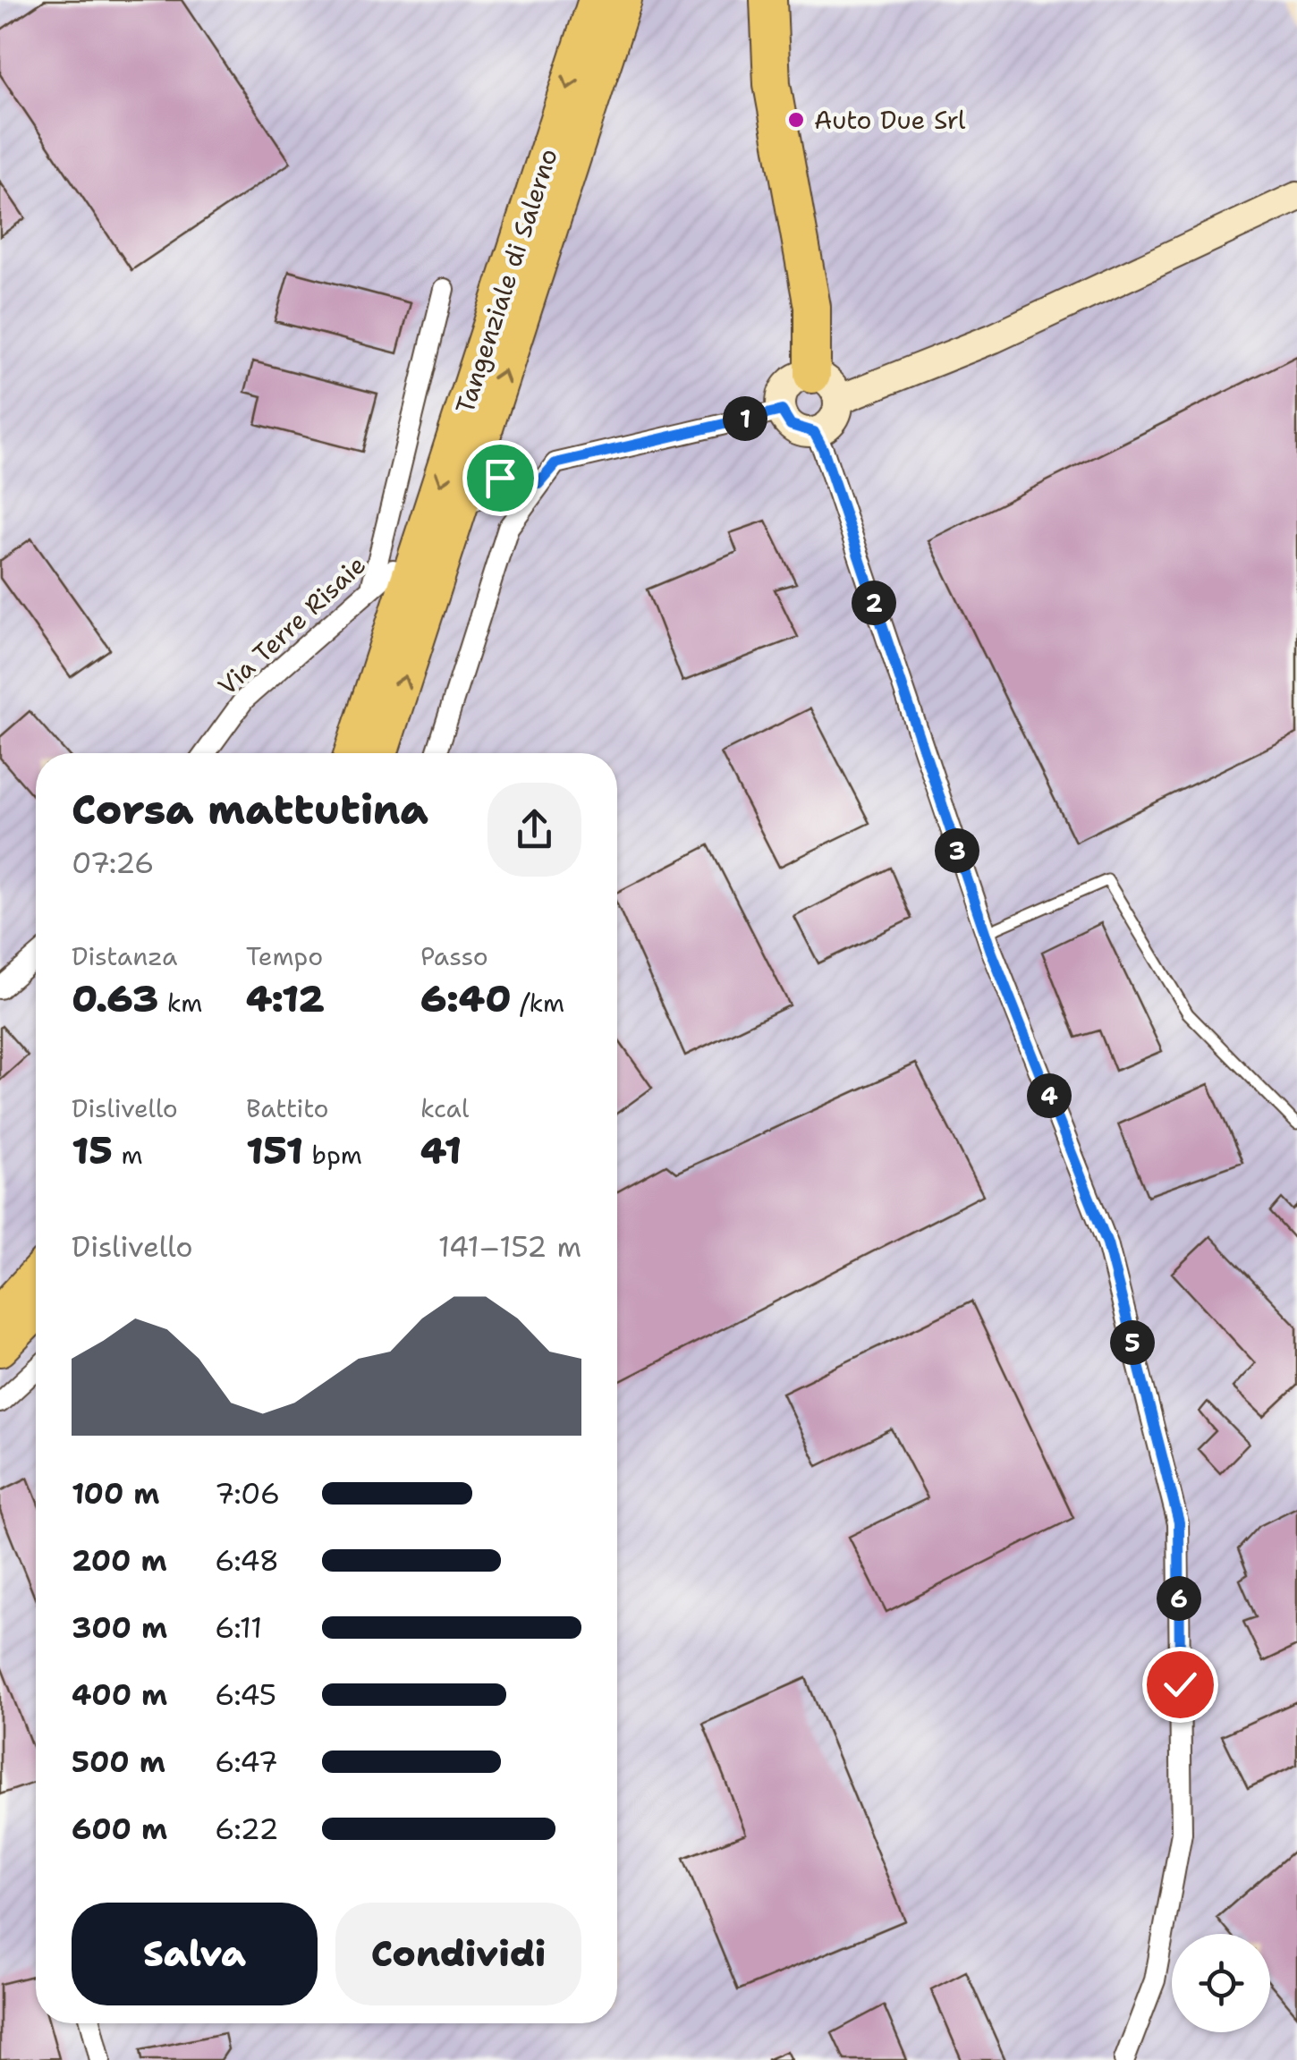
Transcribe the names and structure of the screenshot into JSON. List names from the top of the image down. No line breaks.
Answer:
{"streets":{"highway":["Tangenziale di Salerno"],"street":["Via Terre Risaie"]},"places":["Auto Due Srl"],"page":{"pins":["1","2","3","4","5","6"],"heading":["Corsa mattutina","07:26"],"stats":[["Distanza","0.63 km"],["Tempo","4:12"],["Passo","6:40 /km"],["Dislivello","15 m"],["Battito","151 bpm"],["kcal","41"]],"chart":["Dislivello","141–152 m"],"list":[{"name":"100 m","note":"7:06"},{"name":"200 m","note":"6:48"},{"name":"300 m","note":"6:11"},{"name":"400 m","note":"6:45"},{"name":"500 m","note":"6:47"},{"name":"600 m","note":"6:22"}],"buttons":["Salva","Condividi"]}}
